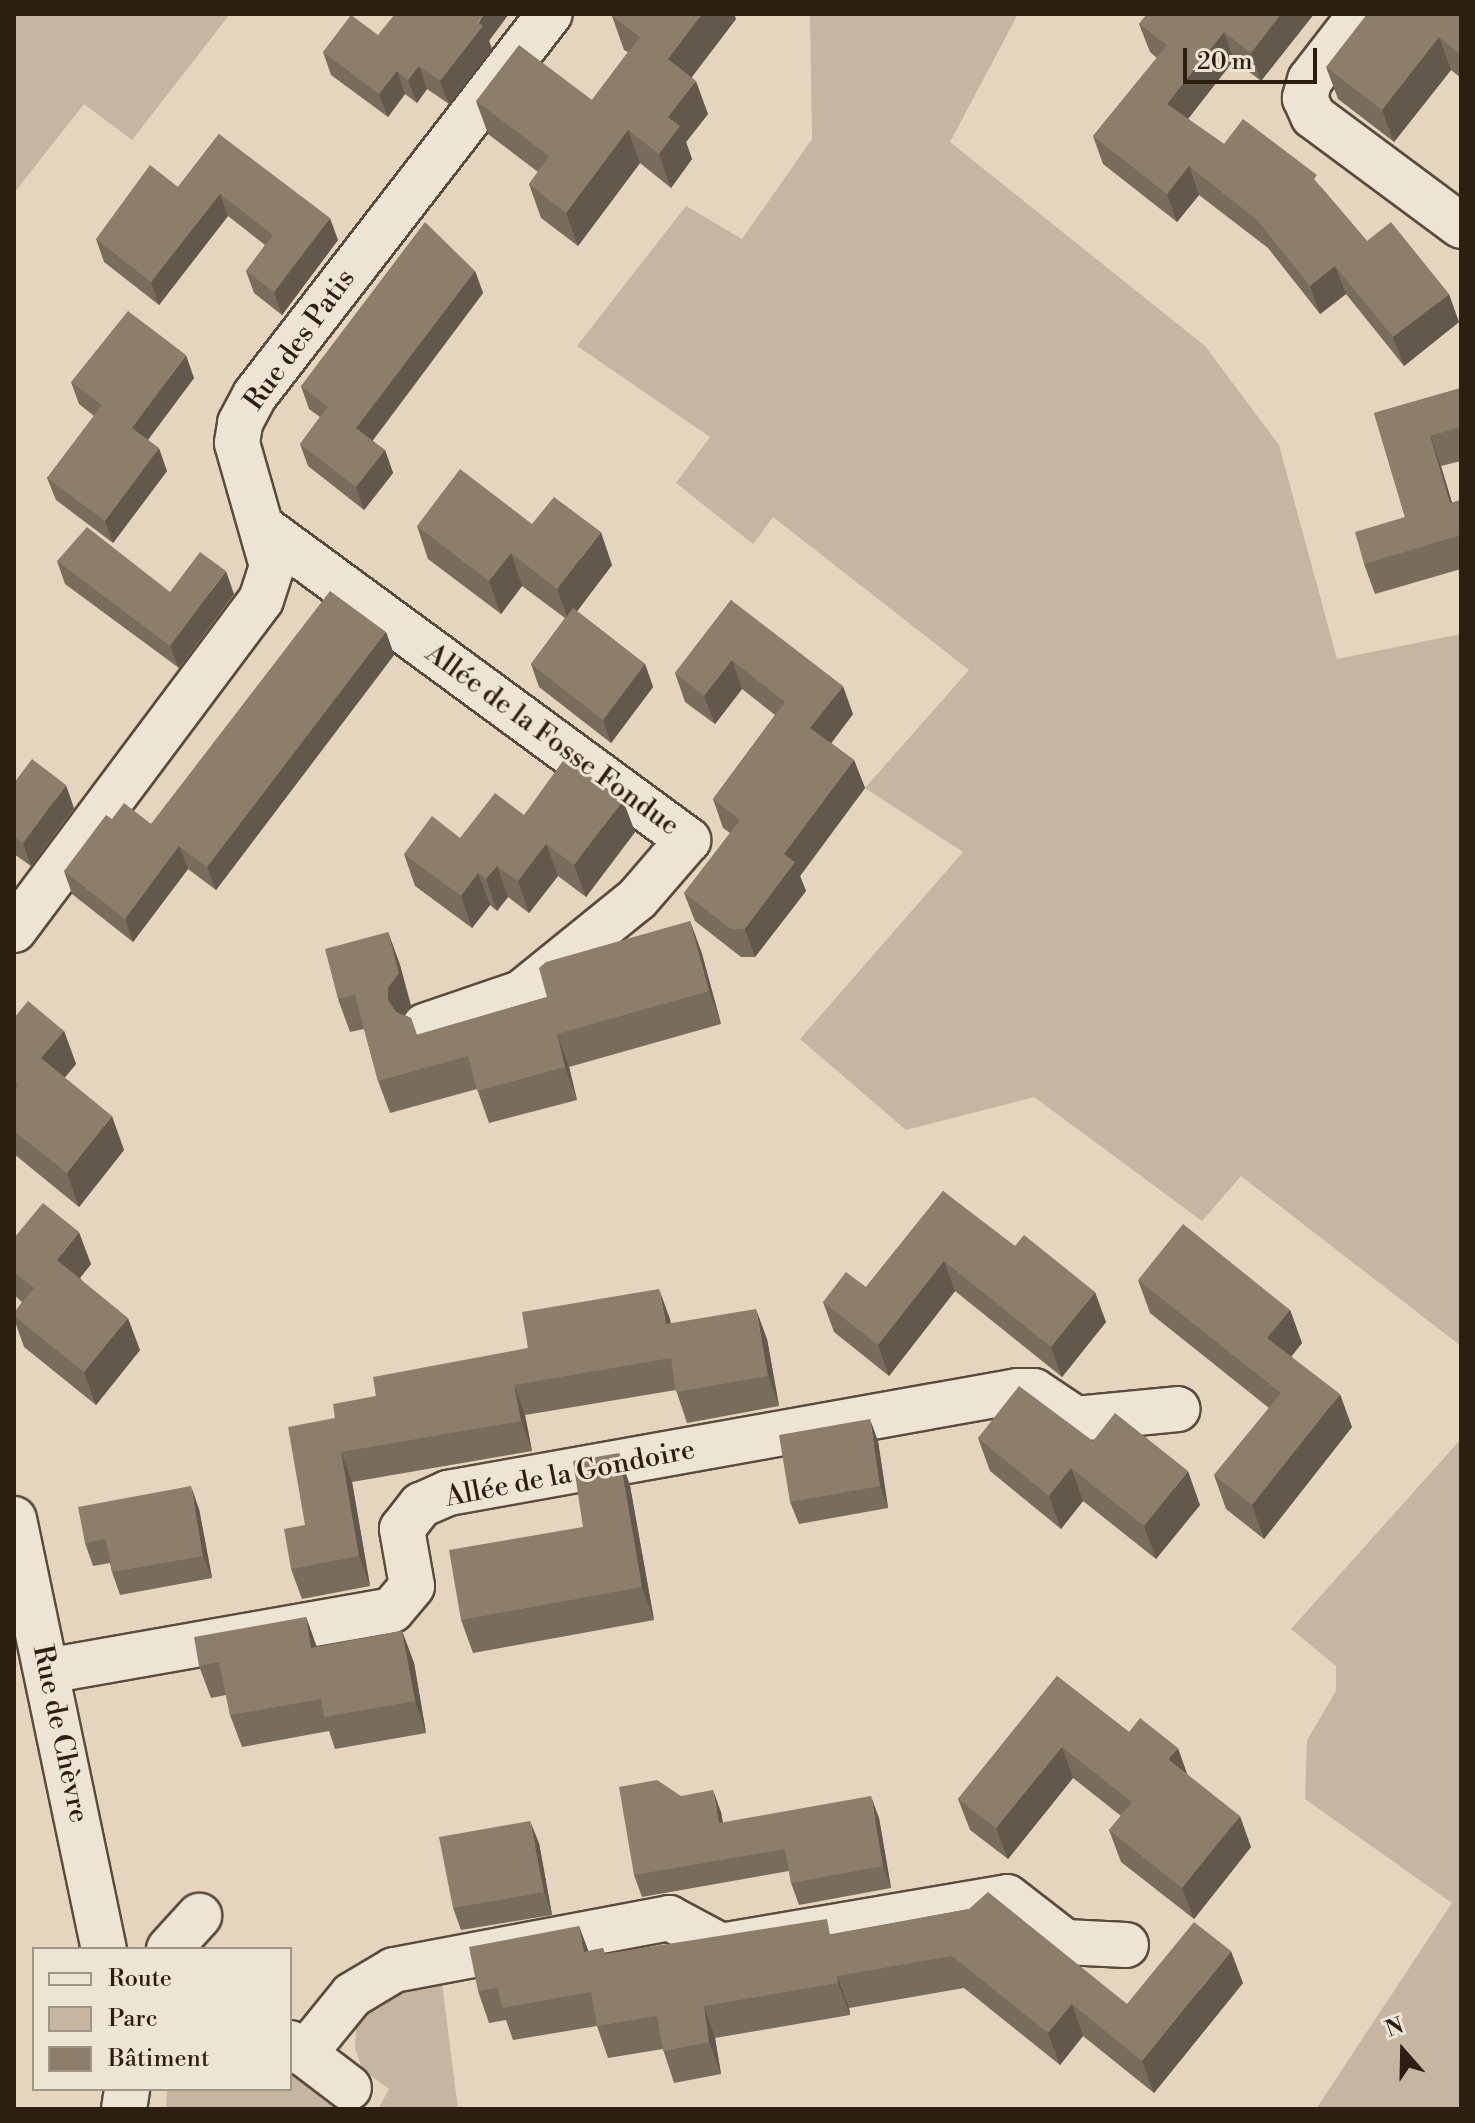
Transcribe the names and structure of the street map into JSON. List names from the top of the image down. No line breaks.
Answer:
{"streets":{"street":["Rue des Patis","Allée de la Fosse Fondue","Allée de la Gondoire","Rue de Chèvre"]},"crossings":[["Rue des Patis","Allée de la Fosse Fondue"],["Allée de la Gondoire","Rue de Chèvre"]],"legend":["Route","Parc","Bâtiment"],"scale_bar":"20 m","north":"top"}
